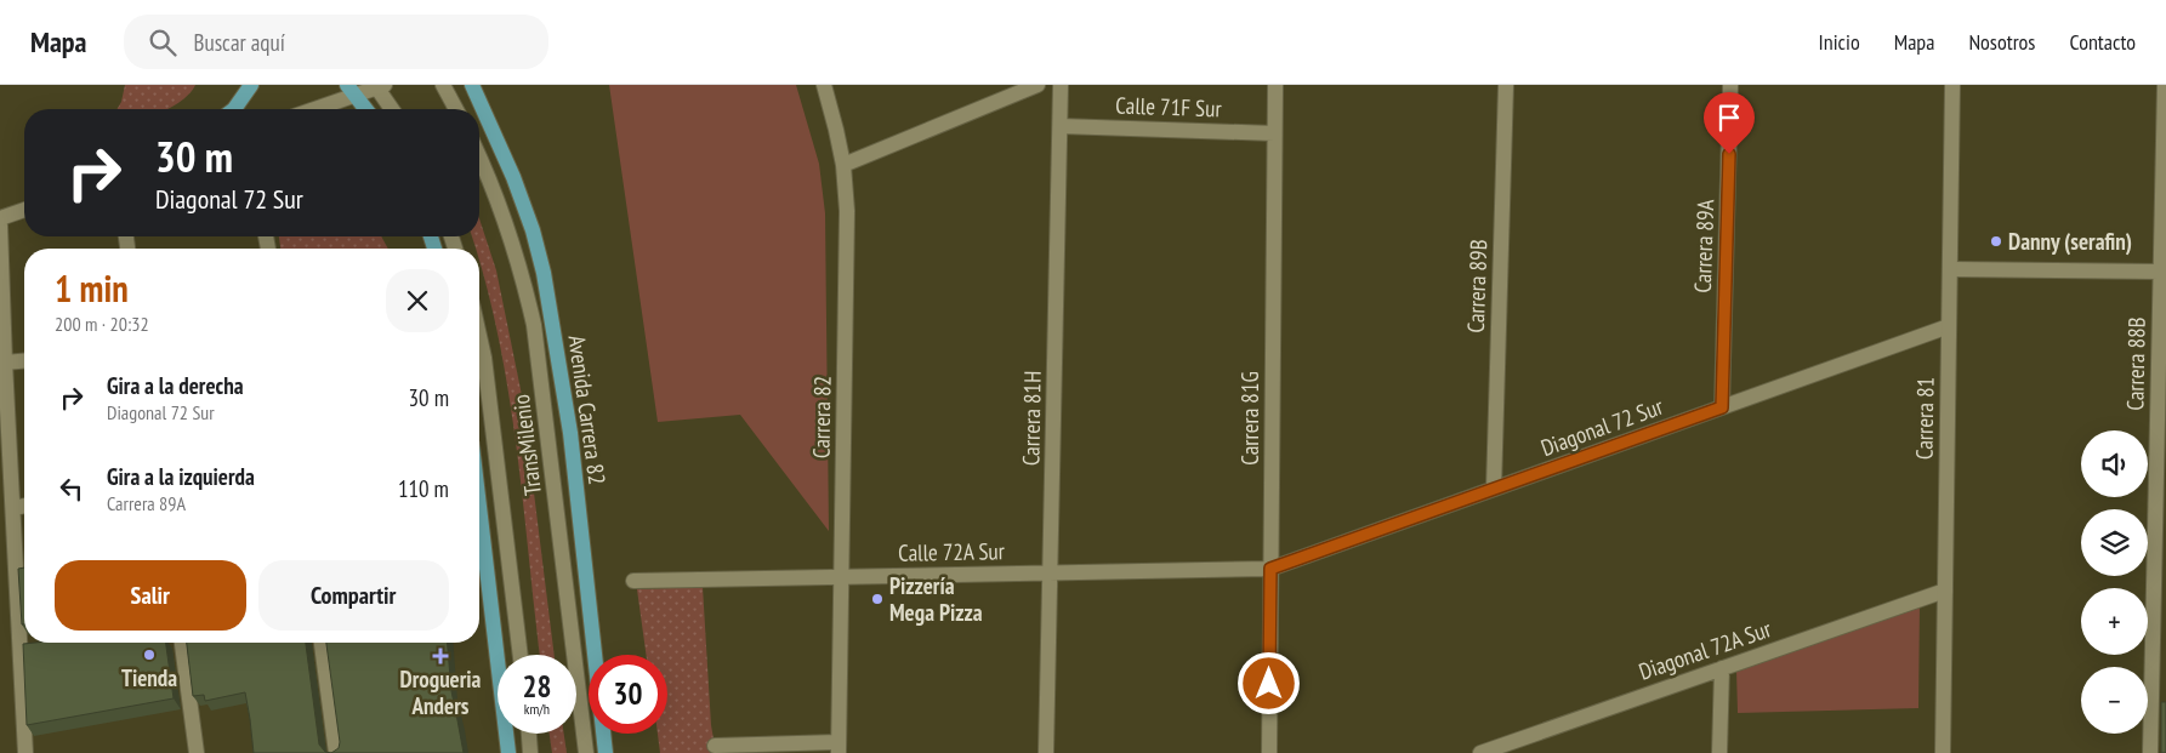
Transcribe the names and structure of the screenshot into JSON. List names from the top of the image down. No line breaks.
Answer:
{"streets":{"main road":["Avenida Carrera 82"],"street":["Calle 71F Sur","Carrera 89A","Carrera 89B","Carrera 88B","Carrera 82","Carrera 81H","Carrera 81G","Carrera 81","Diagonal 72 Sur","TransMilenio","Calle 72A Sur","Diagonal 72A Sur"]},"crossings":[["Calle 71F Sur","Carrera 81H"],["Calle 71F Sur","Carrera 81G"],["Carrera 89A","Diagonal 72 Sur"],["Carrera 89B","Diagonal 72 Sur"],["Carrera 82","Calle 72A Sur"],["Carrera 81H","Calle 72A Sur"],["Carrera 81G","Diagonal 72 Sur"],["Carrera 81G","Calle 72A Sur"],["Carrera 81","Diagonal 72 Sur"],["Carrera 81","Diagonal 72A Sur"],["Diagonal 72 Sur","Calle 72A Sur"]],"places":{"other":["Danny (serafin)","Pizzería Mega Pizza","Tienda"],"health":["Drogueria Anders"]},"page":{"header":"Mapa","search":"Buscar aquí","nav":["Inicio","Mapa","Nosotros","Contacto"],"turn":["30 m","Diagonal 72 Sur"],"heading":["1 min","200 m · 20:32"],"list":[{"name":"Gira a la derecha","note":"Diagonal 72 Sur","value":"30 m"},{"name":"Gira a la izquierda","note":"Carrera 89A","value":"110 m"}],"map_buttons":["+","−"],"buttons":["Salir","Compartir"],"speed":"28 km/h","limit":"30"}}
